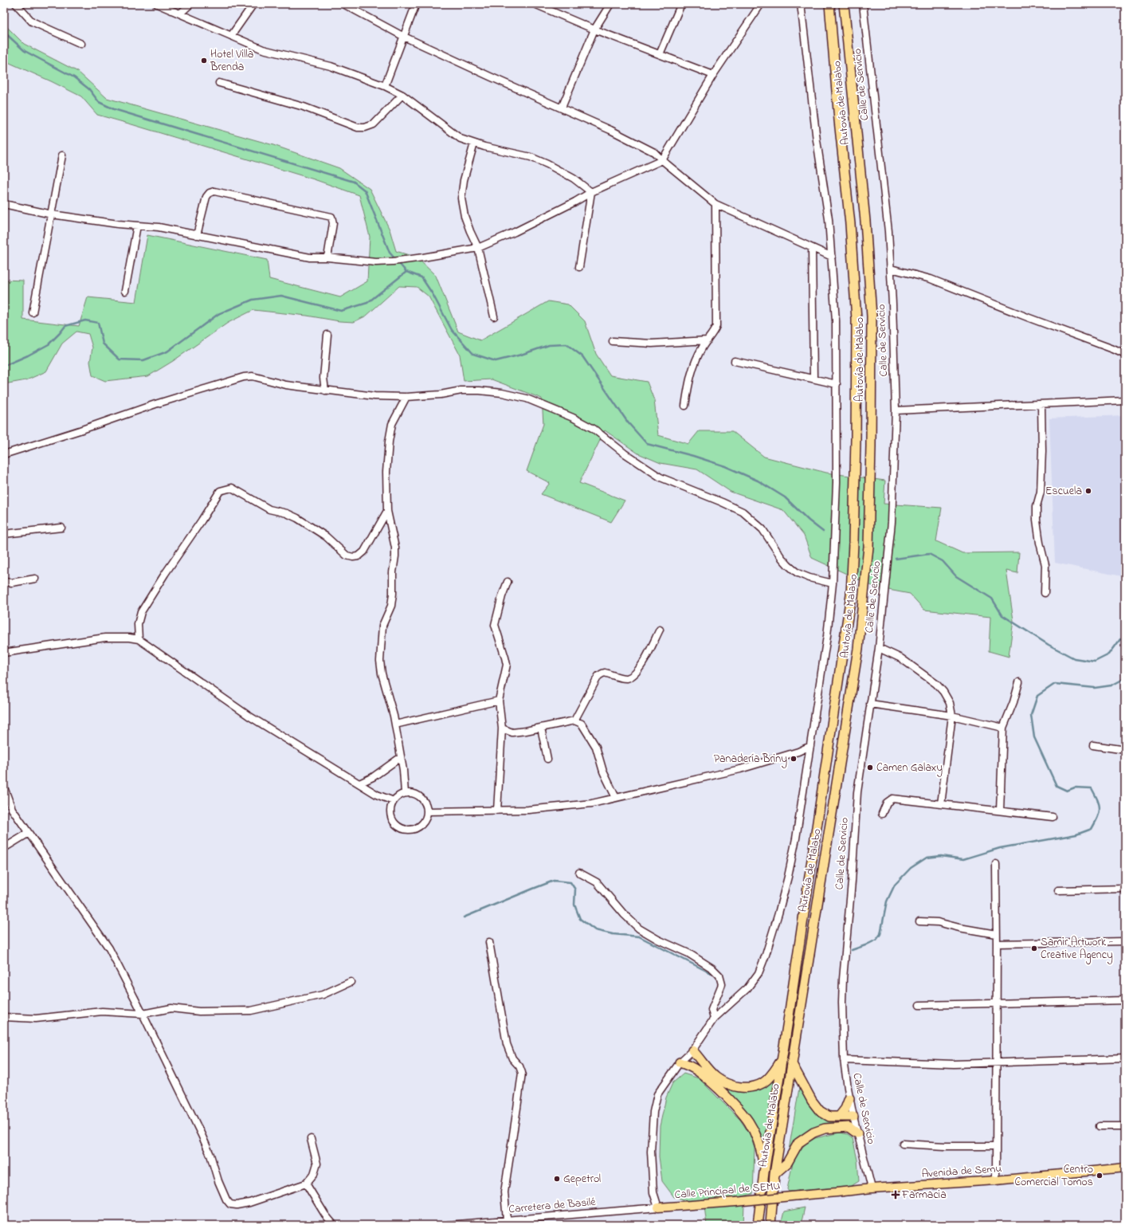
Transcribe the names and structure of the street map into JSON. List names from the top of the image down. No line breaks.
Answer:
{"streets":{"highway":["Autovía de Malabo"],"main road":["Avenida de Semu","Calle Principal de SEMU"],"street":["Calle de Servicio","Carretera de Basilé"]},"crossings":[["Calle de Servicio","Avenida de Semu"],["Avenida de Semu","Calle Principal de SEMU"],["Calle Principal de SEMU","Carretera de Basilé"]],"places":{"other":["Hotel Villa Brenda","Escuela","Panadería Briny","Camen Galaxy","Samir Artwork - Creative Agency","Centro Comercial Tomos","Gepetrol"],"health":["Farmacia"]}}
